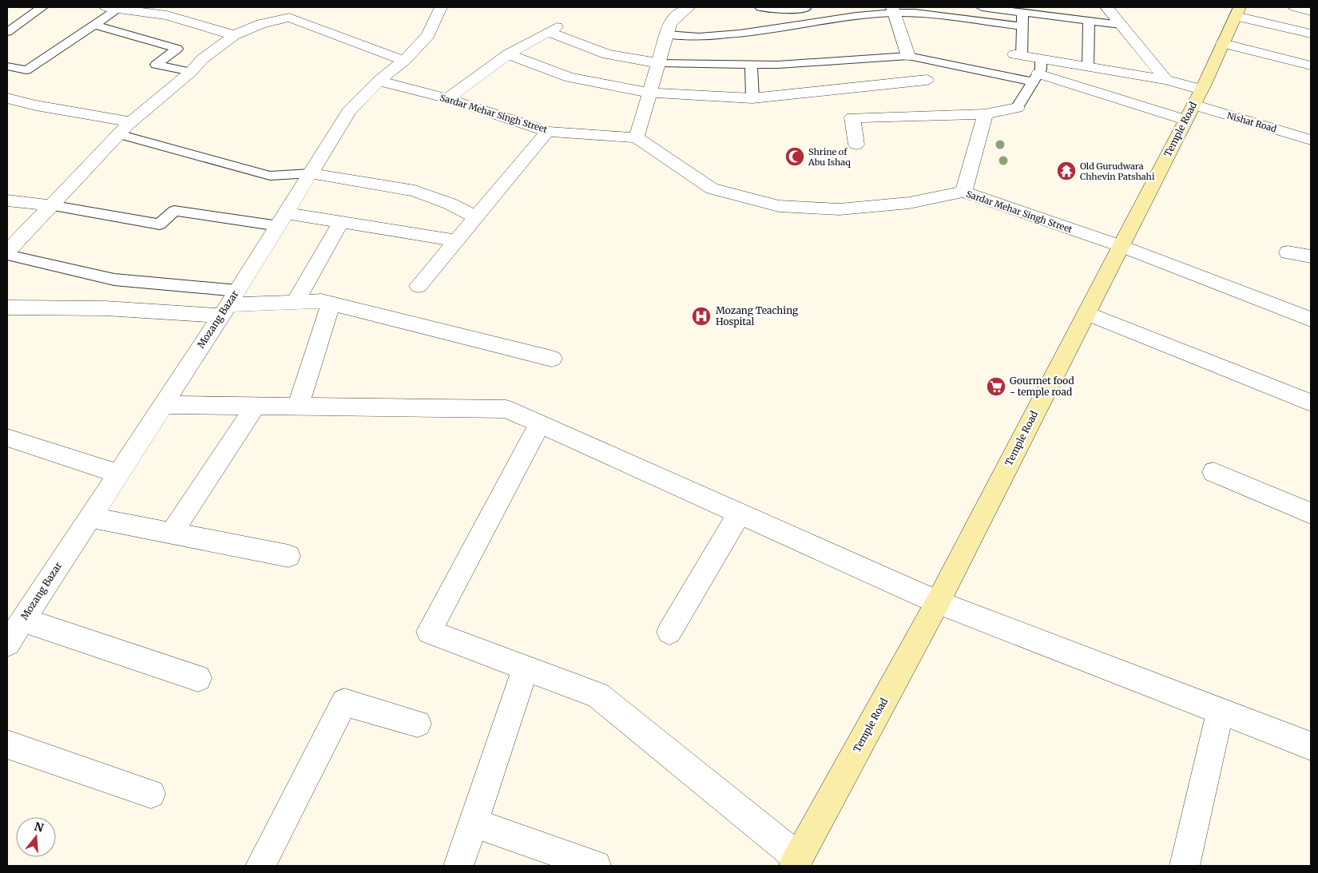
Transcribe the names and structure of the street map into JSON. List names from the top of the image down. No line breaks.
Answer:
{"streets":{"street":["Sardar Mehar Singh Street","Nishat Road","Temple Road","Mozang Bazar"]},"crossings":[["Sardar Mehar Singh Street","Temple Road"],["Sardar Mehar Singh Street","Mozang Bazar"],["Nishat Road","Temple Road"]],"places":{"mosque":["Shrine of Abu Ishaq"],"temple":["Old Gurudwara Chhevin Patshahi"],"hospital":["Mozang Teaching Hospital"],"supermarket":["Gourmet food - temple road"]},"north":"top"}
